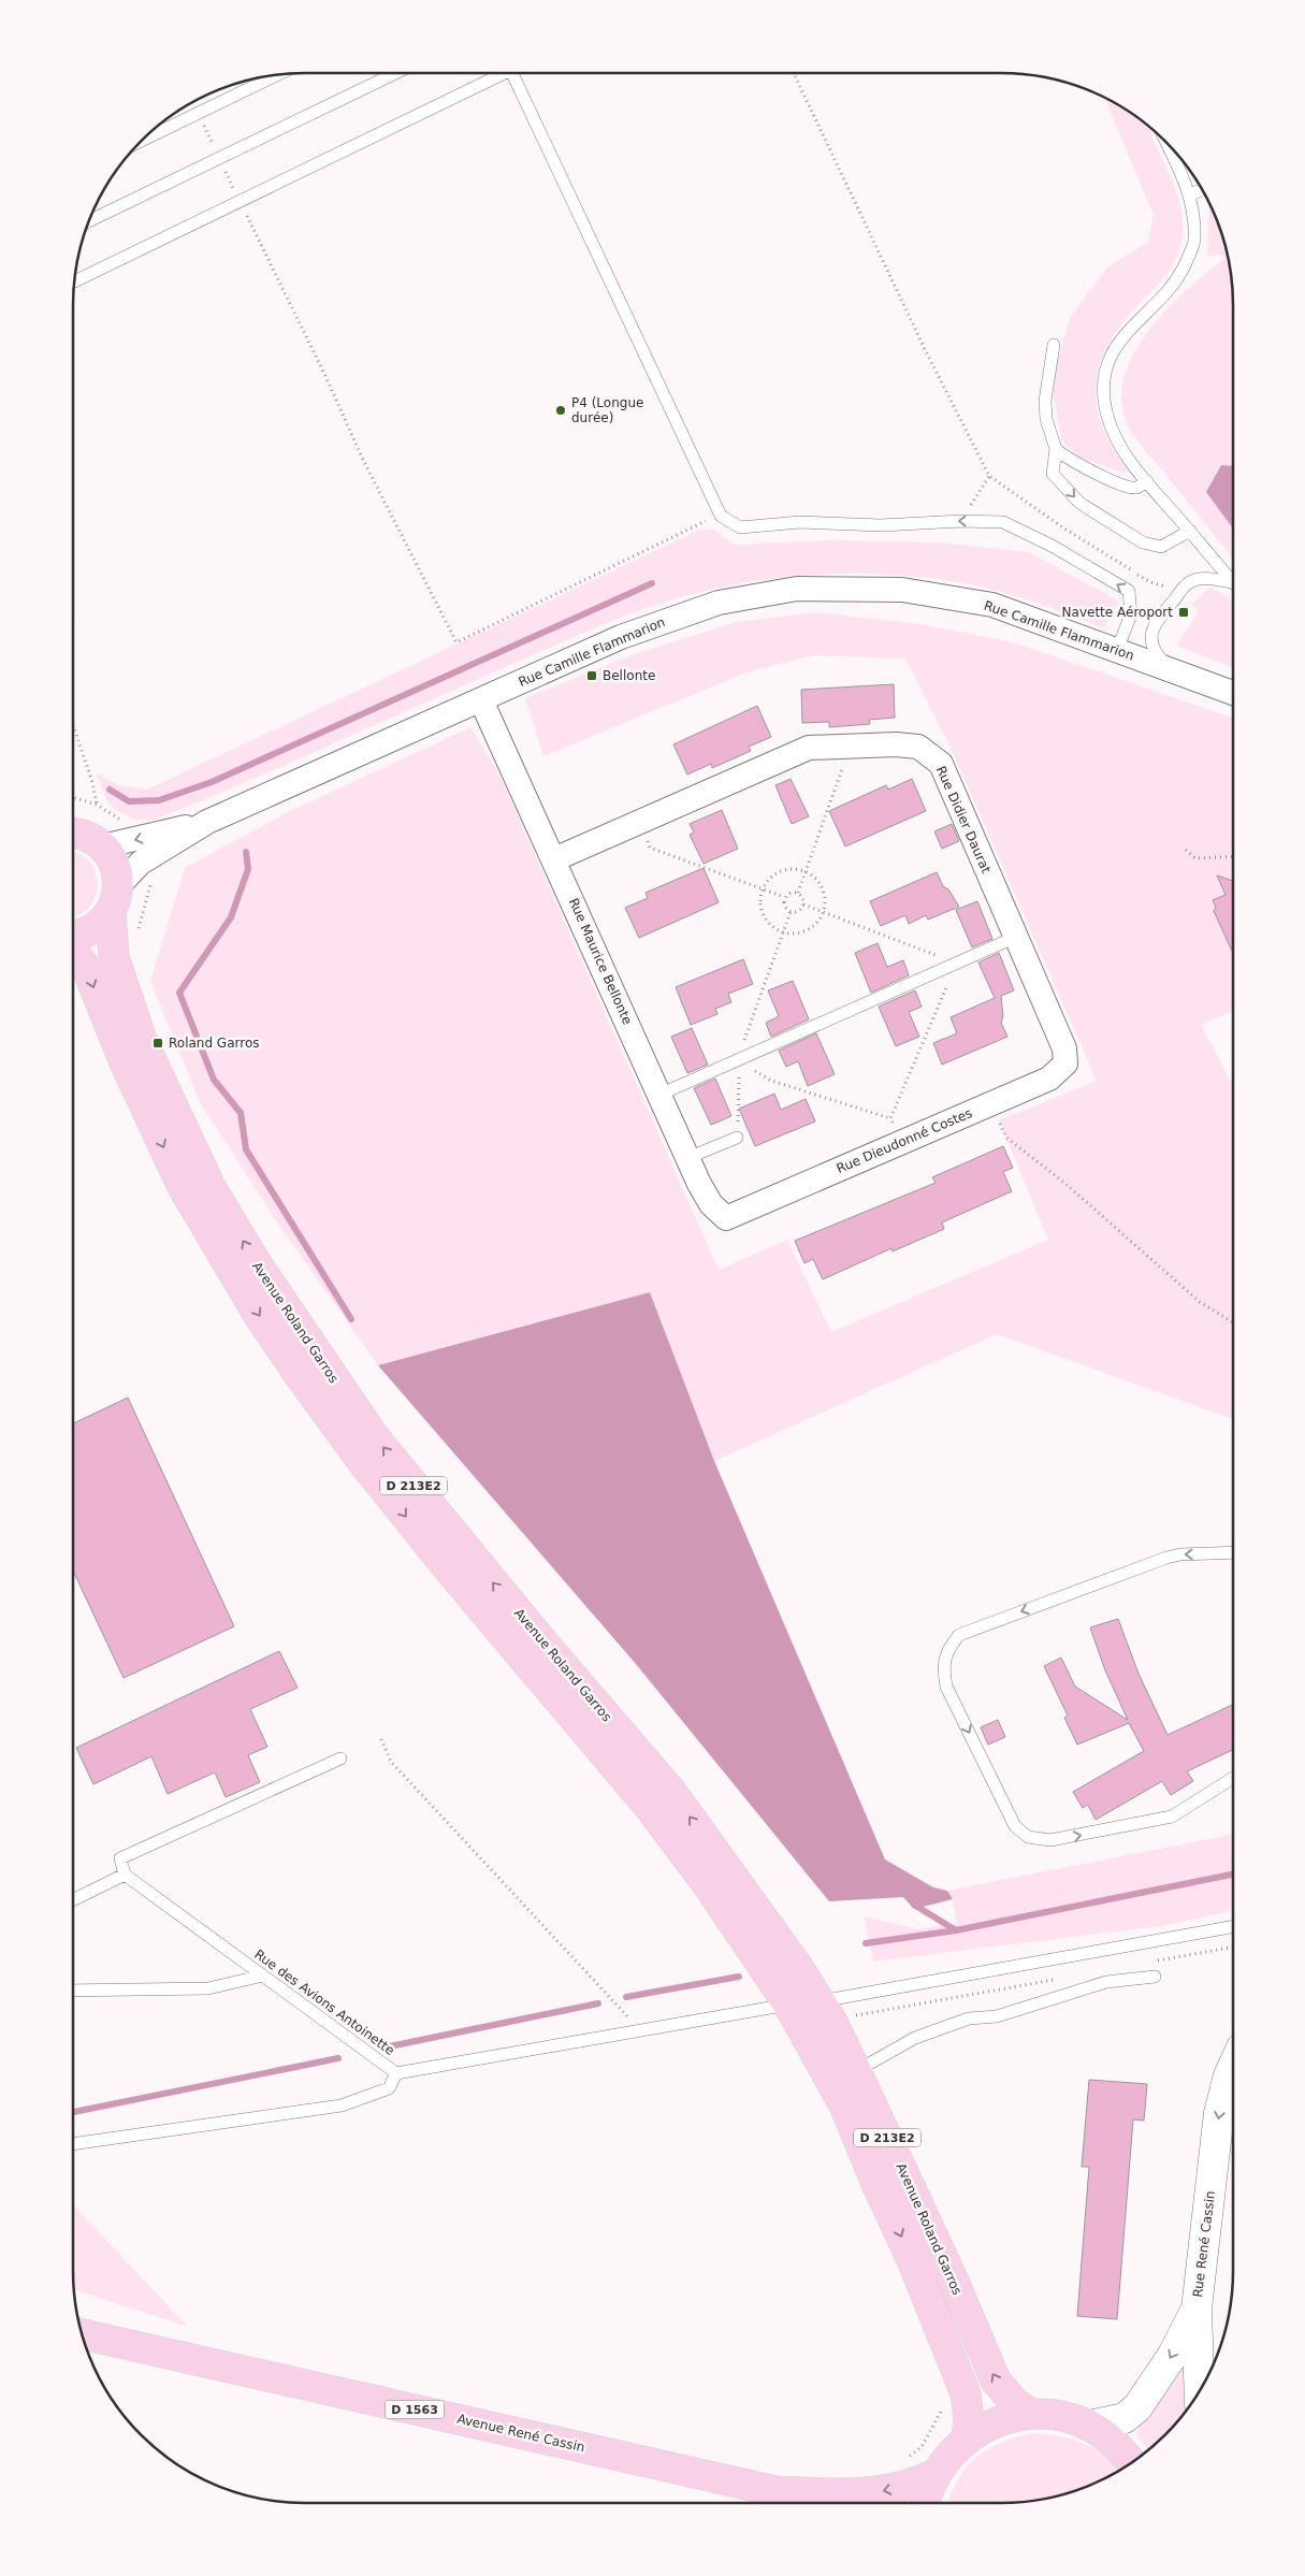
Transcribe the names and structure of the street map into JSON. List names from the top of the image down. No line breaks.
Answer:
{"streets":{"main road":["Avenue Roland Garros","D 213E2","D 1563","Avenue René Cassin"],"street":["Rue Camille Flammarion","Rue Didier Daurat","Rue Maurice Bellonte","Rue Dieudonné Costes","Rue René Cassin"],"lane":["Rue des Avions Antoinette"]},"crossings":[["Rue Camille Flammarion","Rue Maurice Bellonte"],["Rue Camille Flammarion","Avenue Roland Garros"],["Rue Didier Daurat","Rue Maurice Bellonte"],["Rue Didier Daurat","Rue Dieudonné Costes"],["Rue Maurice Bellonte","Rue Dieudonné Costes"],["Avenue Roland Garros","Rue des Avions Antoinette"],["D 1563","Avenue René Cassin"]],"one_way":["Rue René Cassin"],"places":{"other":["P4 (Longue durée)"],"transit":["Navette Aéroport","Bellonte","Roland Garros"]}}
